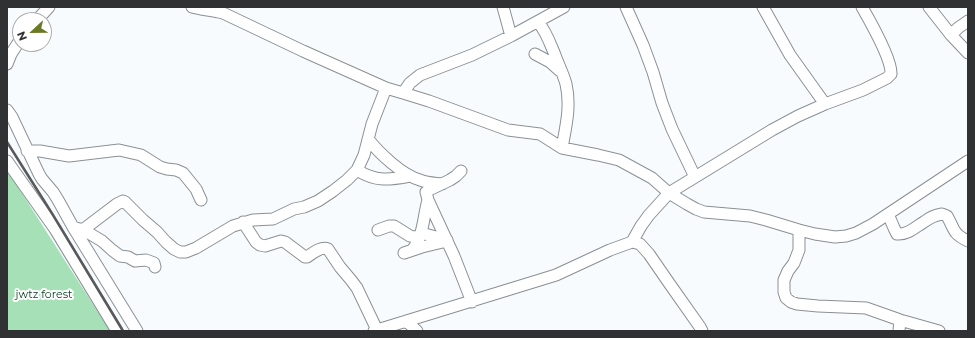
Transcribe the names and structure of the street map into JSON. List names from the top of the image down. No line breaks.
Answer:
{"parks":["jwtz forest"],"north":"left"}
